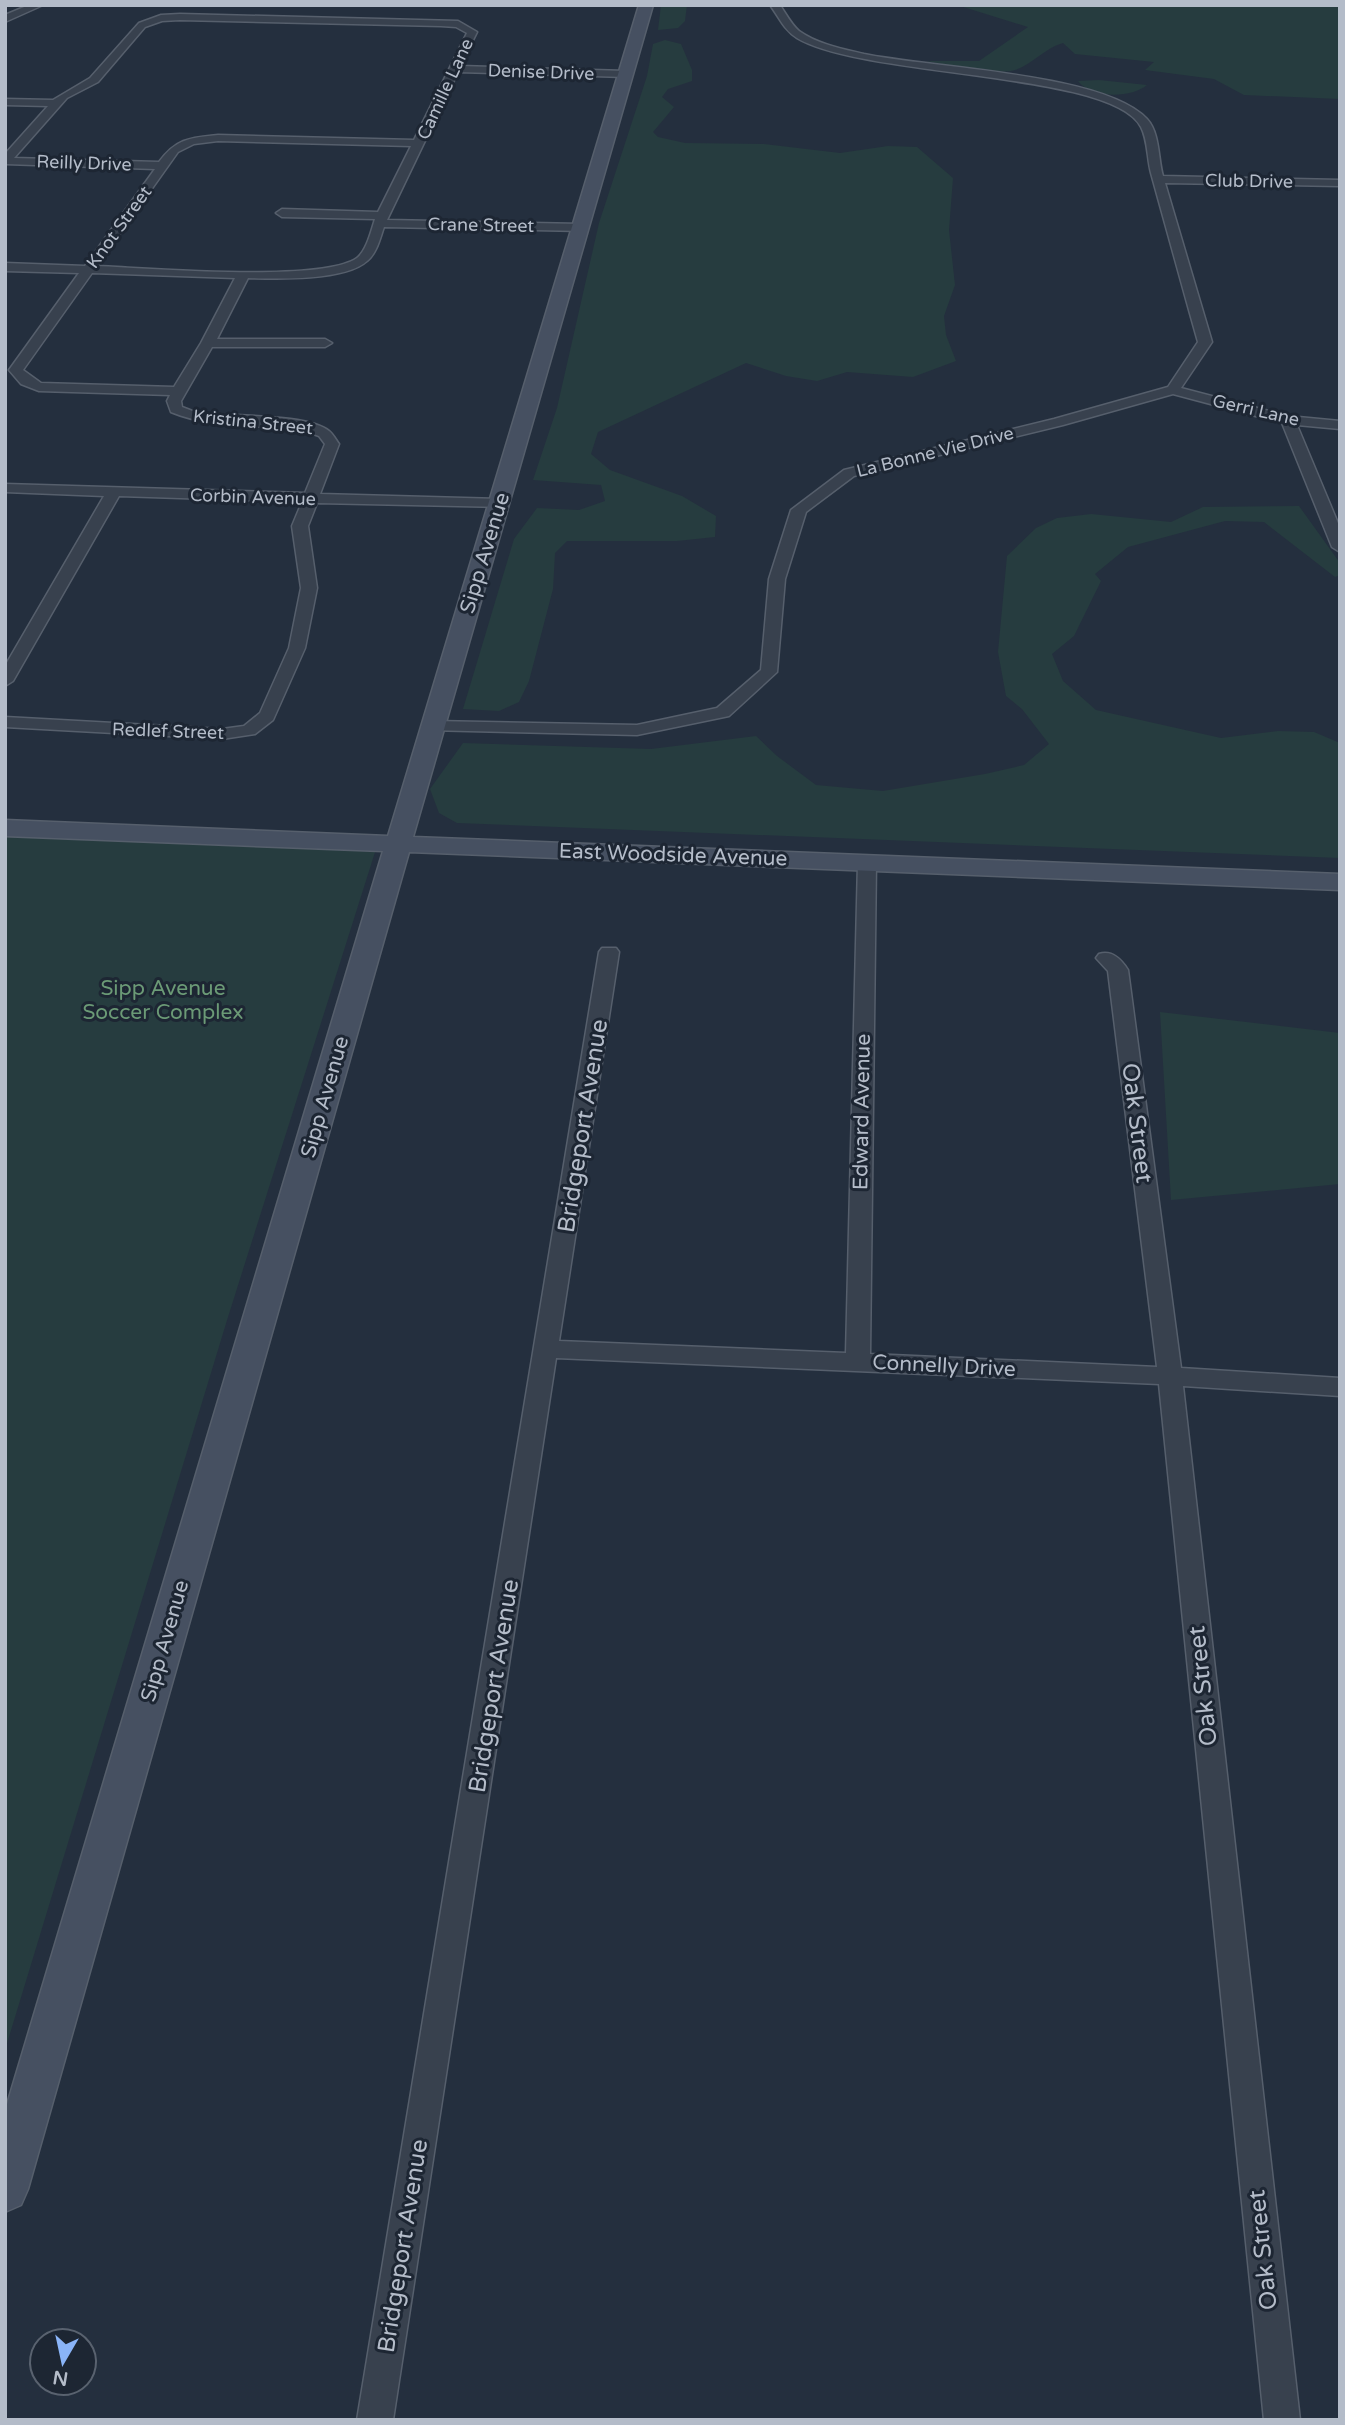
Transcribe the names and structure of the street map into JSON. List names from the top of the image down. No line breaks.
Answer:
{"streets":{"street":["Denise Drive","Camille Lane","Reilly Drive","Club Drive","Crane Street","Knot Street","Gerri Lane","Kristina Street","La Bonne Vie Drive","Corbin Avenue","Sipp Avenue","Redlef Street","East Woodside Avenue","Edward Avenue","Oak Street","Bridgeport Avenue","Connelly Drive"]},"crossings":[["Denise Drive","Camille Lane"],["Denise Drive","Sipp Avenue"],["Camille Lane","Reilly Drive"],["Camille Lane","Crane Street"],["Camille Lane","Knot Street"],["Camille Lane","Kristina Street"],["Reilly Drive","Knot Street"],["Crane Street","Sipp Avenue"],["Knot Street","Kristina Street"],["Gerri Lane","La Bonne Vie Drive"],["Kristina Street","Corbin Avenue"],["Kristina Street","Redlef Street"],["La Bonne Vie Drive","Sipp Avenue"],["Corbin Avenue","Sipp Avenue"],["Corbin Avenue","Redlef Street"],["Sipp Avenue","East Woodside Avenue"],["East Woodside Avenue","Edward Avenue"],["Edward Avenue","Connelly Drive"],["Oak Street","Connelly Drive"],["Bridgeport Avenue","Connelly Drive"]],"parks":["Sipp Avenue Soccer Complex"],"north":"bottom"}
